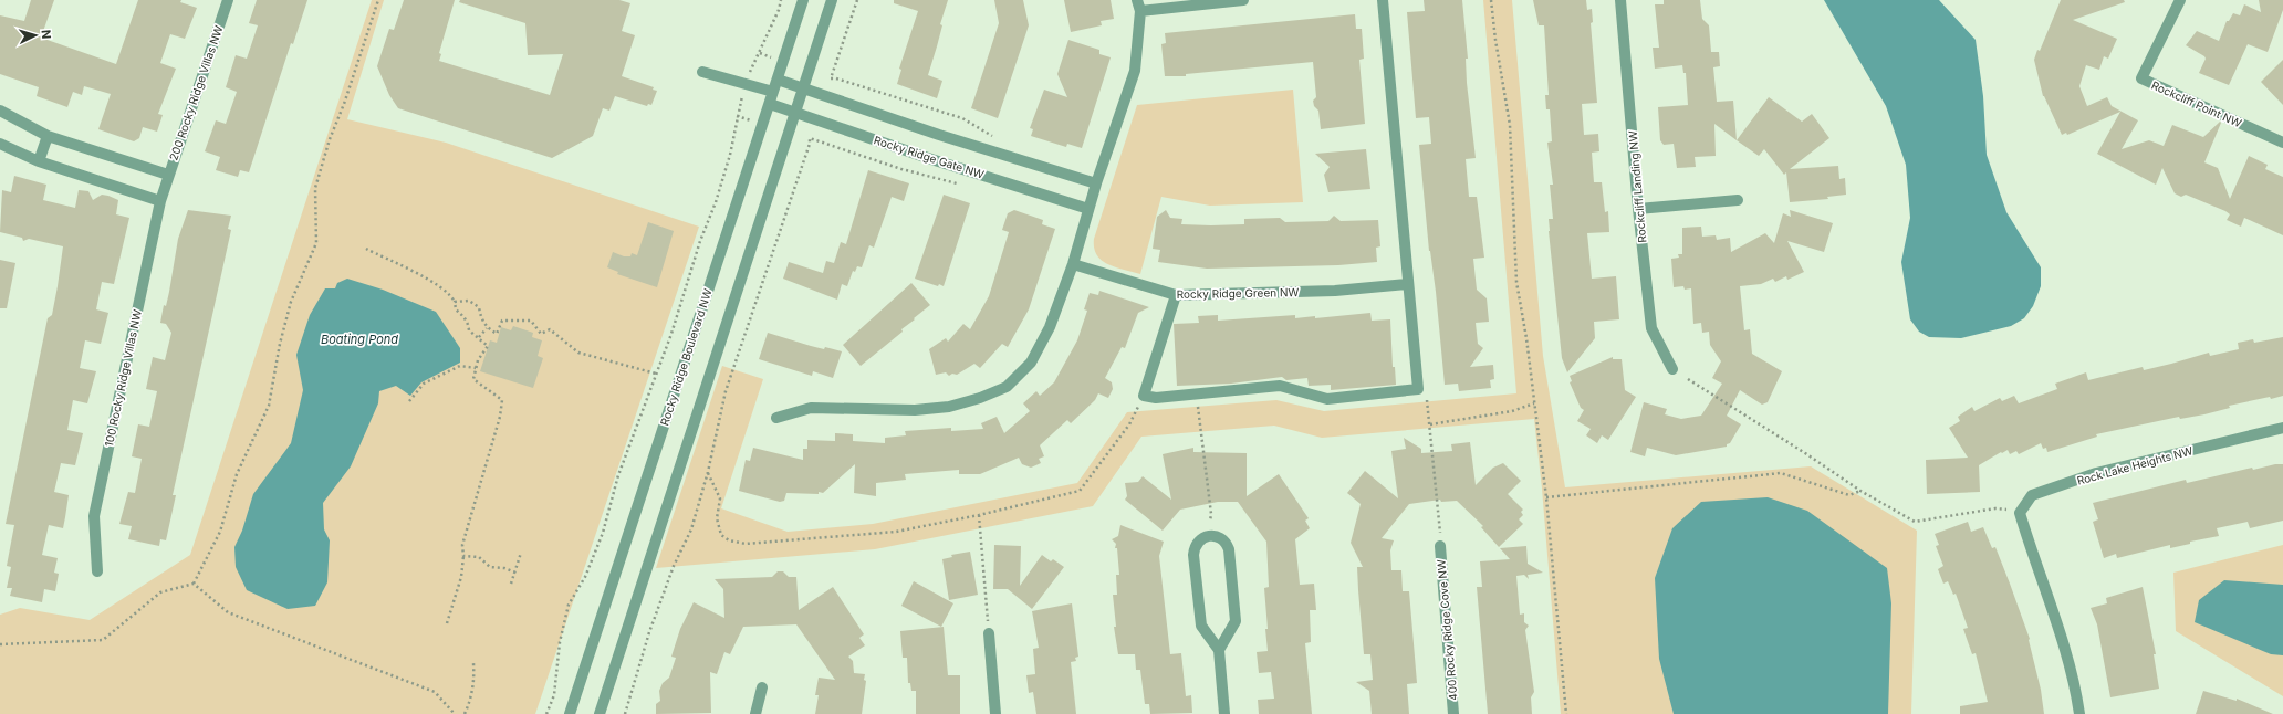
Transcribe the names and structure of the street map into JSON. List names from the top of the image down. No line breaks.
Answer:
{"streets":{"street":["200 Rocky Ridge Villas NW","Rockcliff Point NW","Rocky Ridge Gate NW","Rockcliff Landing NW","Rocky Ridge Green NW","Rocky Ridge Boulevard NW","100 Rocky Ridge Villas NW","Rock Lake Heights NW","400 Rocky Ridge Cove NW"]},"crossings":[["200 Rocky Ridge Villas NW","100 Rocky Ridge Villas NW"],["Rocky Ridge Gate NW","Rocky Ridge Boulevard NW"]],"water":["Boating Pond"],"north":"right"}
